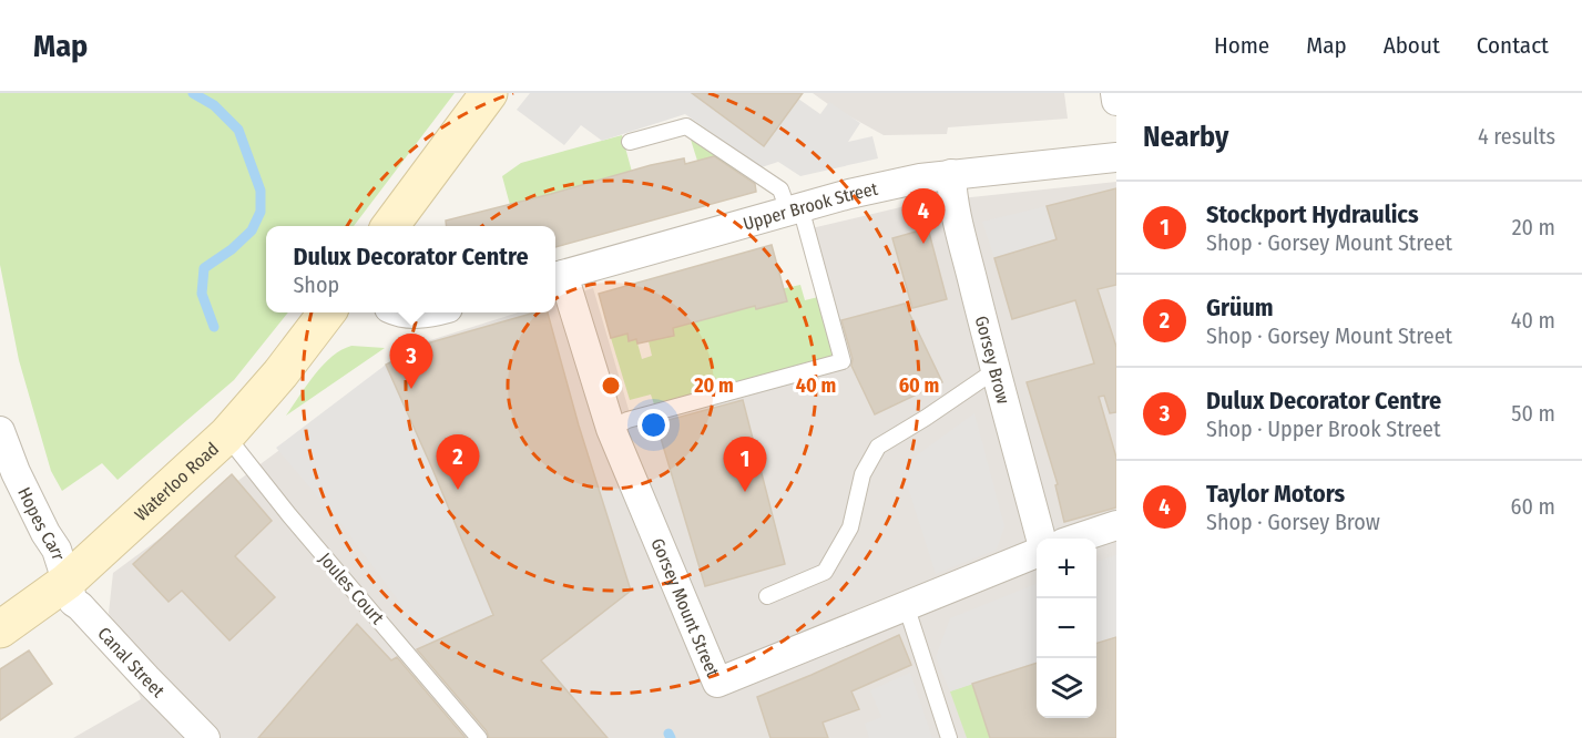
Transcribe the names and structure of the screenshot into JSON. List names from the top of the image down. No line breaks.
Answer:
{"streets":{"main road":["Waterloo Road"],"street":["Upper Brook Street","Gorsey Brow","Hopes Carr","Gorsey Mount Street","Canal Street"],"lane":["Joules Court"]},"crossings":[["Upper Brook Street","Gorsey Brow"],["Upper Brook Street","Gorsey Mount Street"],["Waterloo Road","Hopes Carr"],["Waterloo Road","Joules Court"],["Waterloo Road","Canal Street"],["Hopes Carr","Canal Street"]],"page":{"header":"Map","nav":["Home","Map","About","Contact"],"heading":["Nearby","4 results"],"list":[{"mark":"1","name":"Stockport Hydraulics","note":"Shop · Gorsey Mount Street","value":"20 m"},{"mark":"2","name":"Grüum","note":"Shop · Gorsey Mount Street","value":"40 m"},{"mark":"3","name":"Dulux Decorator Centre","note":"Shop · Upper Brook Street","value":"50 m"},{"mark":"4","name":"Taylor Motors","note":"Shop · Gorsey Brow","value":"60 m"}],"pins":["4","3","2","1"],"popup":["Dulux Decorator Centre","Shop"],"map_buttons":["+","−"]},"rings":["20 m","40 m","60 m"]}
